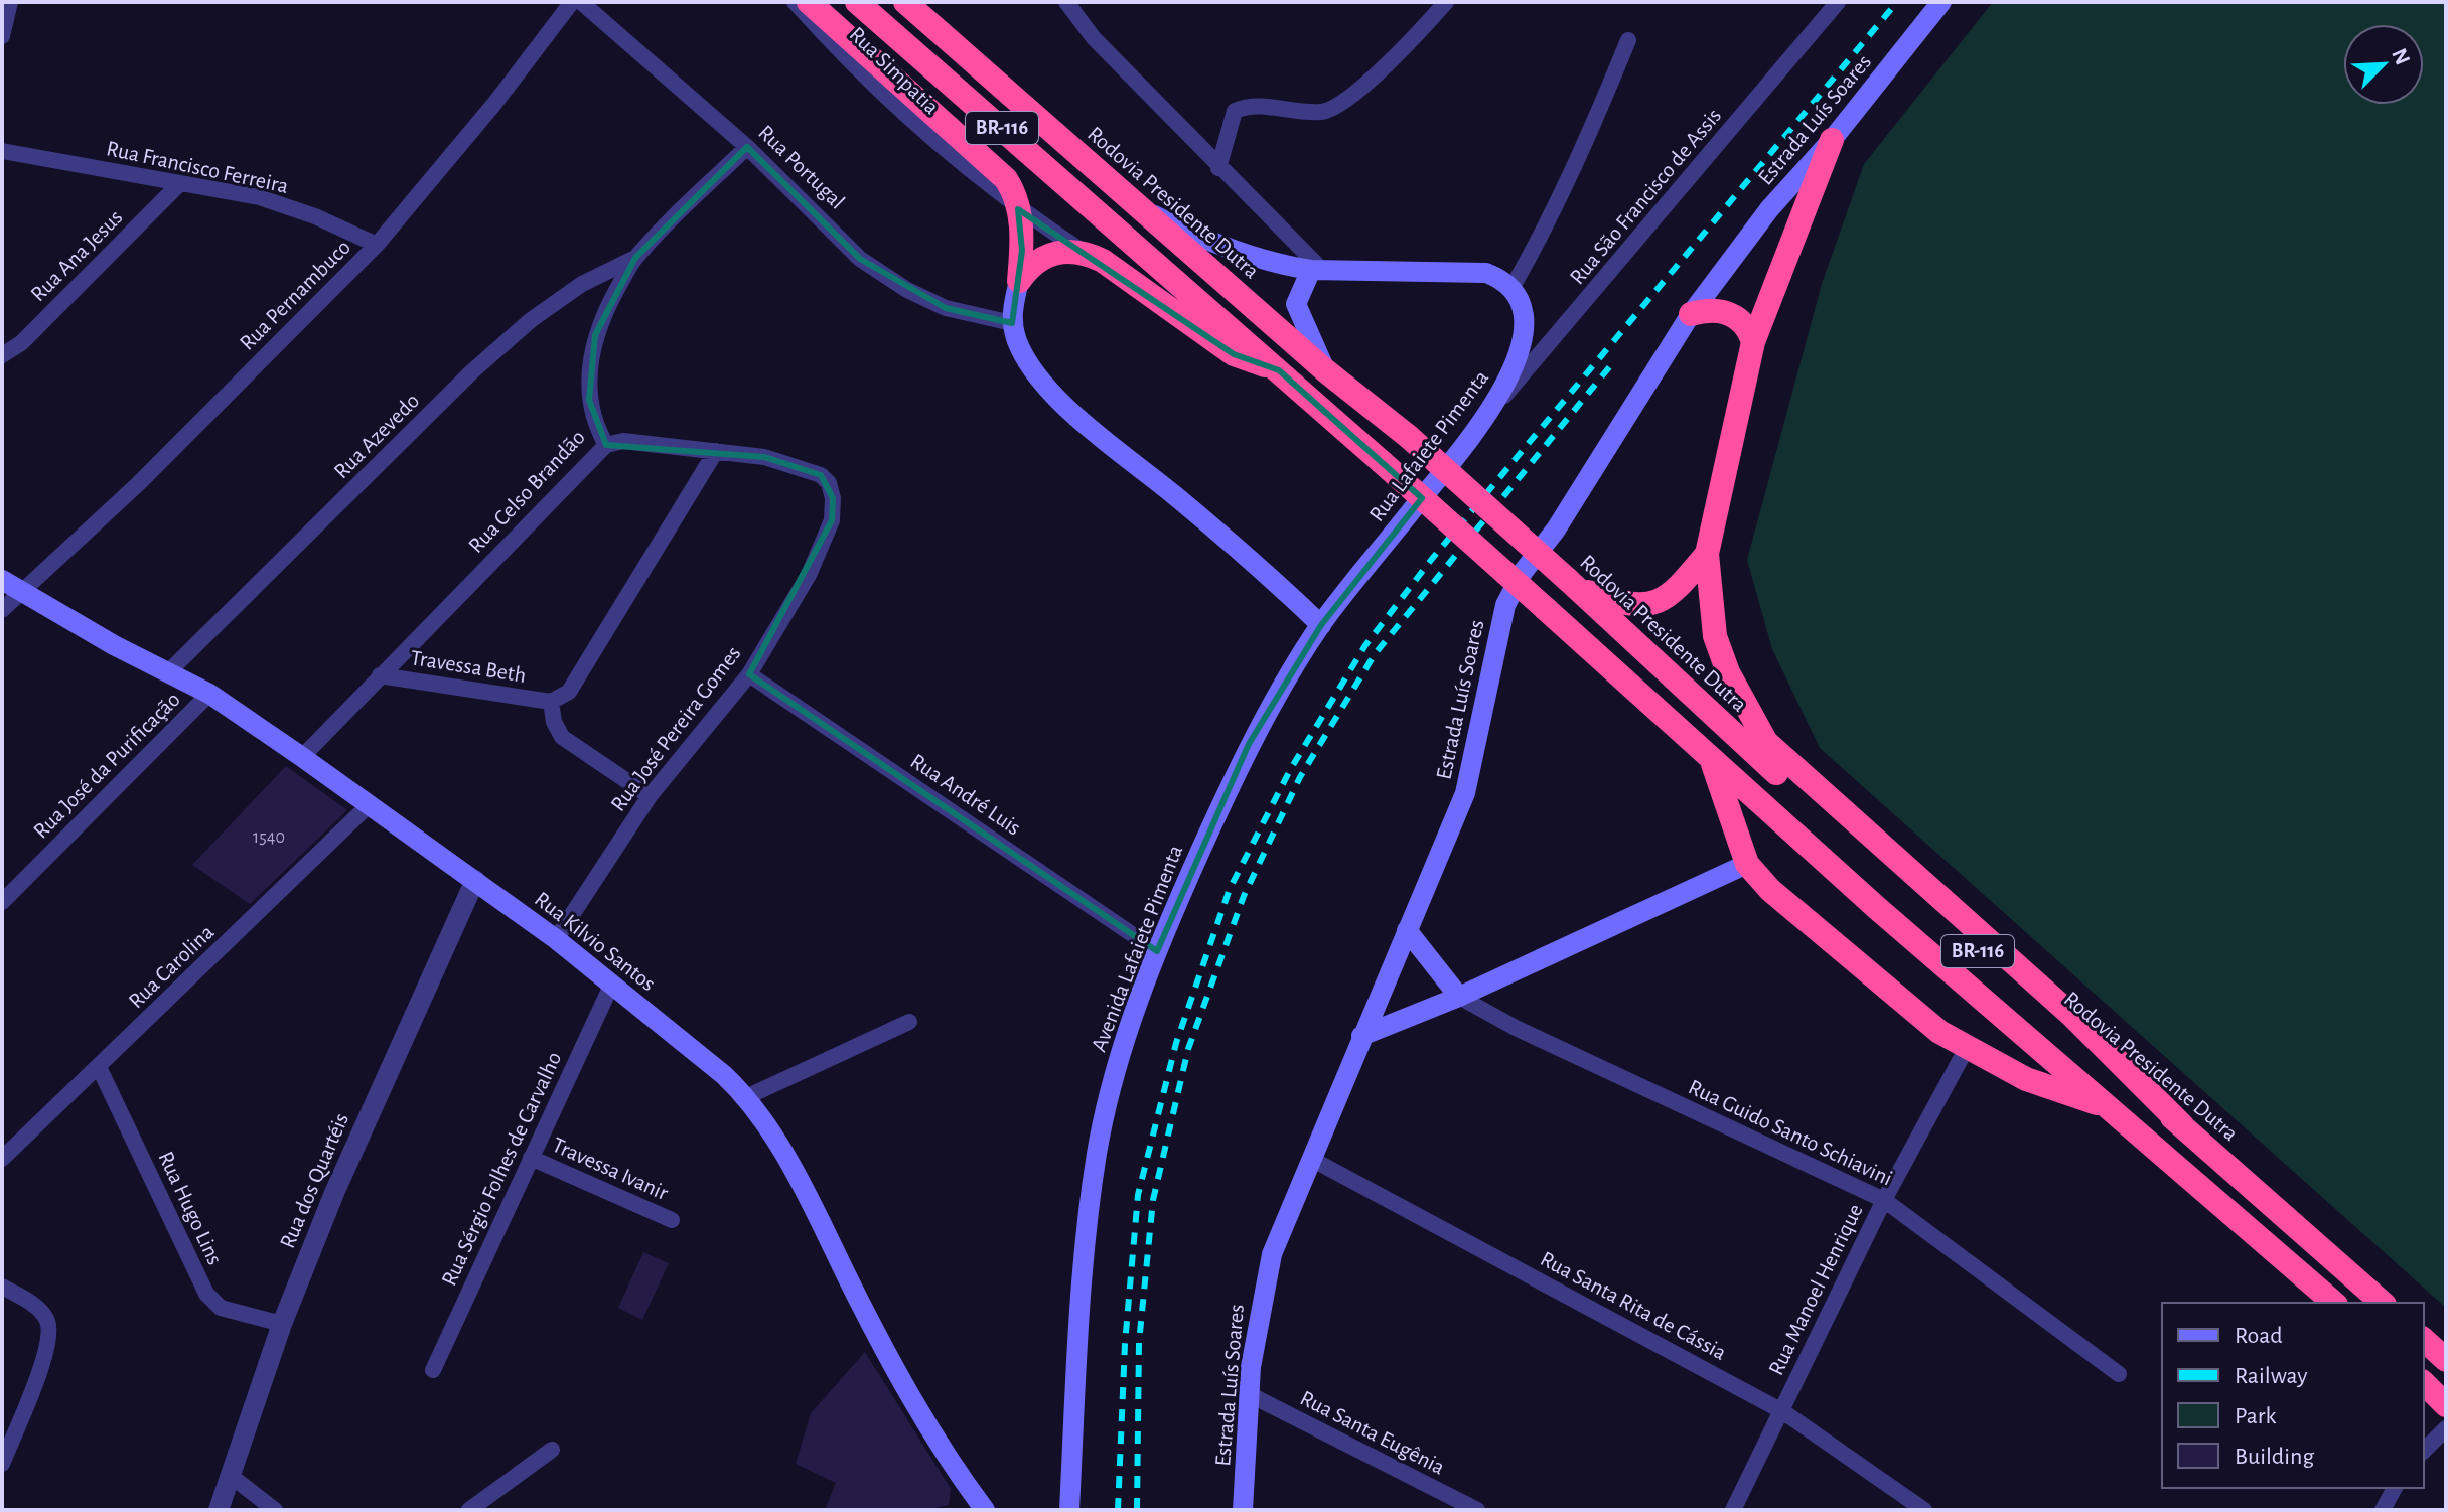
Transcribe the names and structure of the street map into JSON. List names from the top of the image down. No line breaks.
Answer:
{"streets":{"highway":["BR-116","Rodovia Presidente Dutra"],"main road":["Estrada Luís Soares","Rua Lafaiete Pimenta","Rua Kilvio Santos","Avenida Lafaiete Pimenta"],"street":["Rua Simpatia","Rua Francisco Ferreira","Rua Portugal","Rua São Francisco de Assis","Rua Ana Jesus","Rua Pernambuco","Rua Azevedo","Rua Celso Brandão","Travessa Beth","Rua José Pereira Gomes","Rua José da Purificação","Rua André Luis","Rua Carolina","Rua Guido Santo Schiavini","Rua Sérgio Folhes de Carvalho","Travessa Ivanir","Rua dos Quartéis","Rua Hugo Lins","Rua Manoel Henrique","Rua Santa Rita de Cássia","Rua Santa Eugênia"]},"crossings":[["Estrada Luís Soares","Rua Santa Rita de Cássia"],["Estrada Luís Soares","Rua Santa Eugênia"],["Rua Francisco Ferreira","Rua Ana Jesus"],["Rua Francisco Ferreira","Rua Pernambuco"],["Rua Portugal","Rua Celso Brandão"],["Rua São Francisco de Assis","Rua Lafaiete Pimenta"],["Rua Pernambuco","Rua Kilvio Santos"],["Rua Azevedo","Rua Celso Brandão"],["Rua Azevedo","Rua Kilvio Santos"],["Rua Lafaiete Pimenta","Avenida Lafaiete Pimenta"],["Rua Celso Brandão","Travessa Beth"],["Rua Celso Brandão","Rua José Pereira Gomes"],["Rua Celso Brandão","Rua Kilvio Santos"],["Travessa Beth","Rua José Pereira Gomes"],["Rua José Pereira Gomes","Rua André Luis"],["Rua José Pereira Gomes","Rua Kilvio Santos"],["Rua José da Purificação","Rua Kilvio Santos"],["Rua André Luis","Avenida Lafaiete Pimenta"],["Rua Kilvio Santos","Rua Carolina"],["Rua Kilvio Santos","Rua Sérgio Folhes de Carvalho"],["Rua Kilvio Santos","Rua dos Quartéis"],["Rua Carolina","Rua Hugo Lins"],["Rua Guido Santo Schiavini","Rua Manoel Henrique"],["Rua Sérgio Folhes de Carvalho","Travessa Ivanir"],["Rua dos Quartéis","Rua Hugo Lins"],["Rua Manoel Henrique","Rua Santa Rita de Cássia"]],"house_numbers":["1540"],"legend":["Road","Railway","Park","Building"],"north":"top right"}
